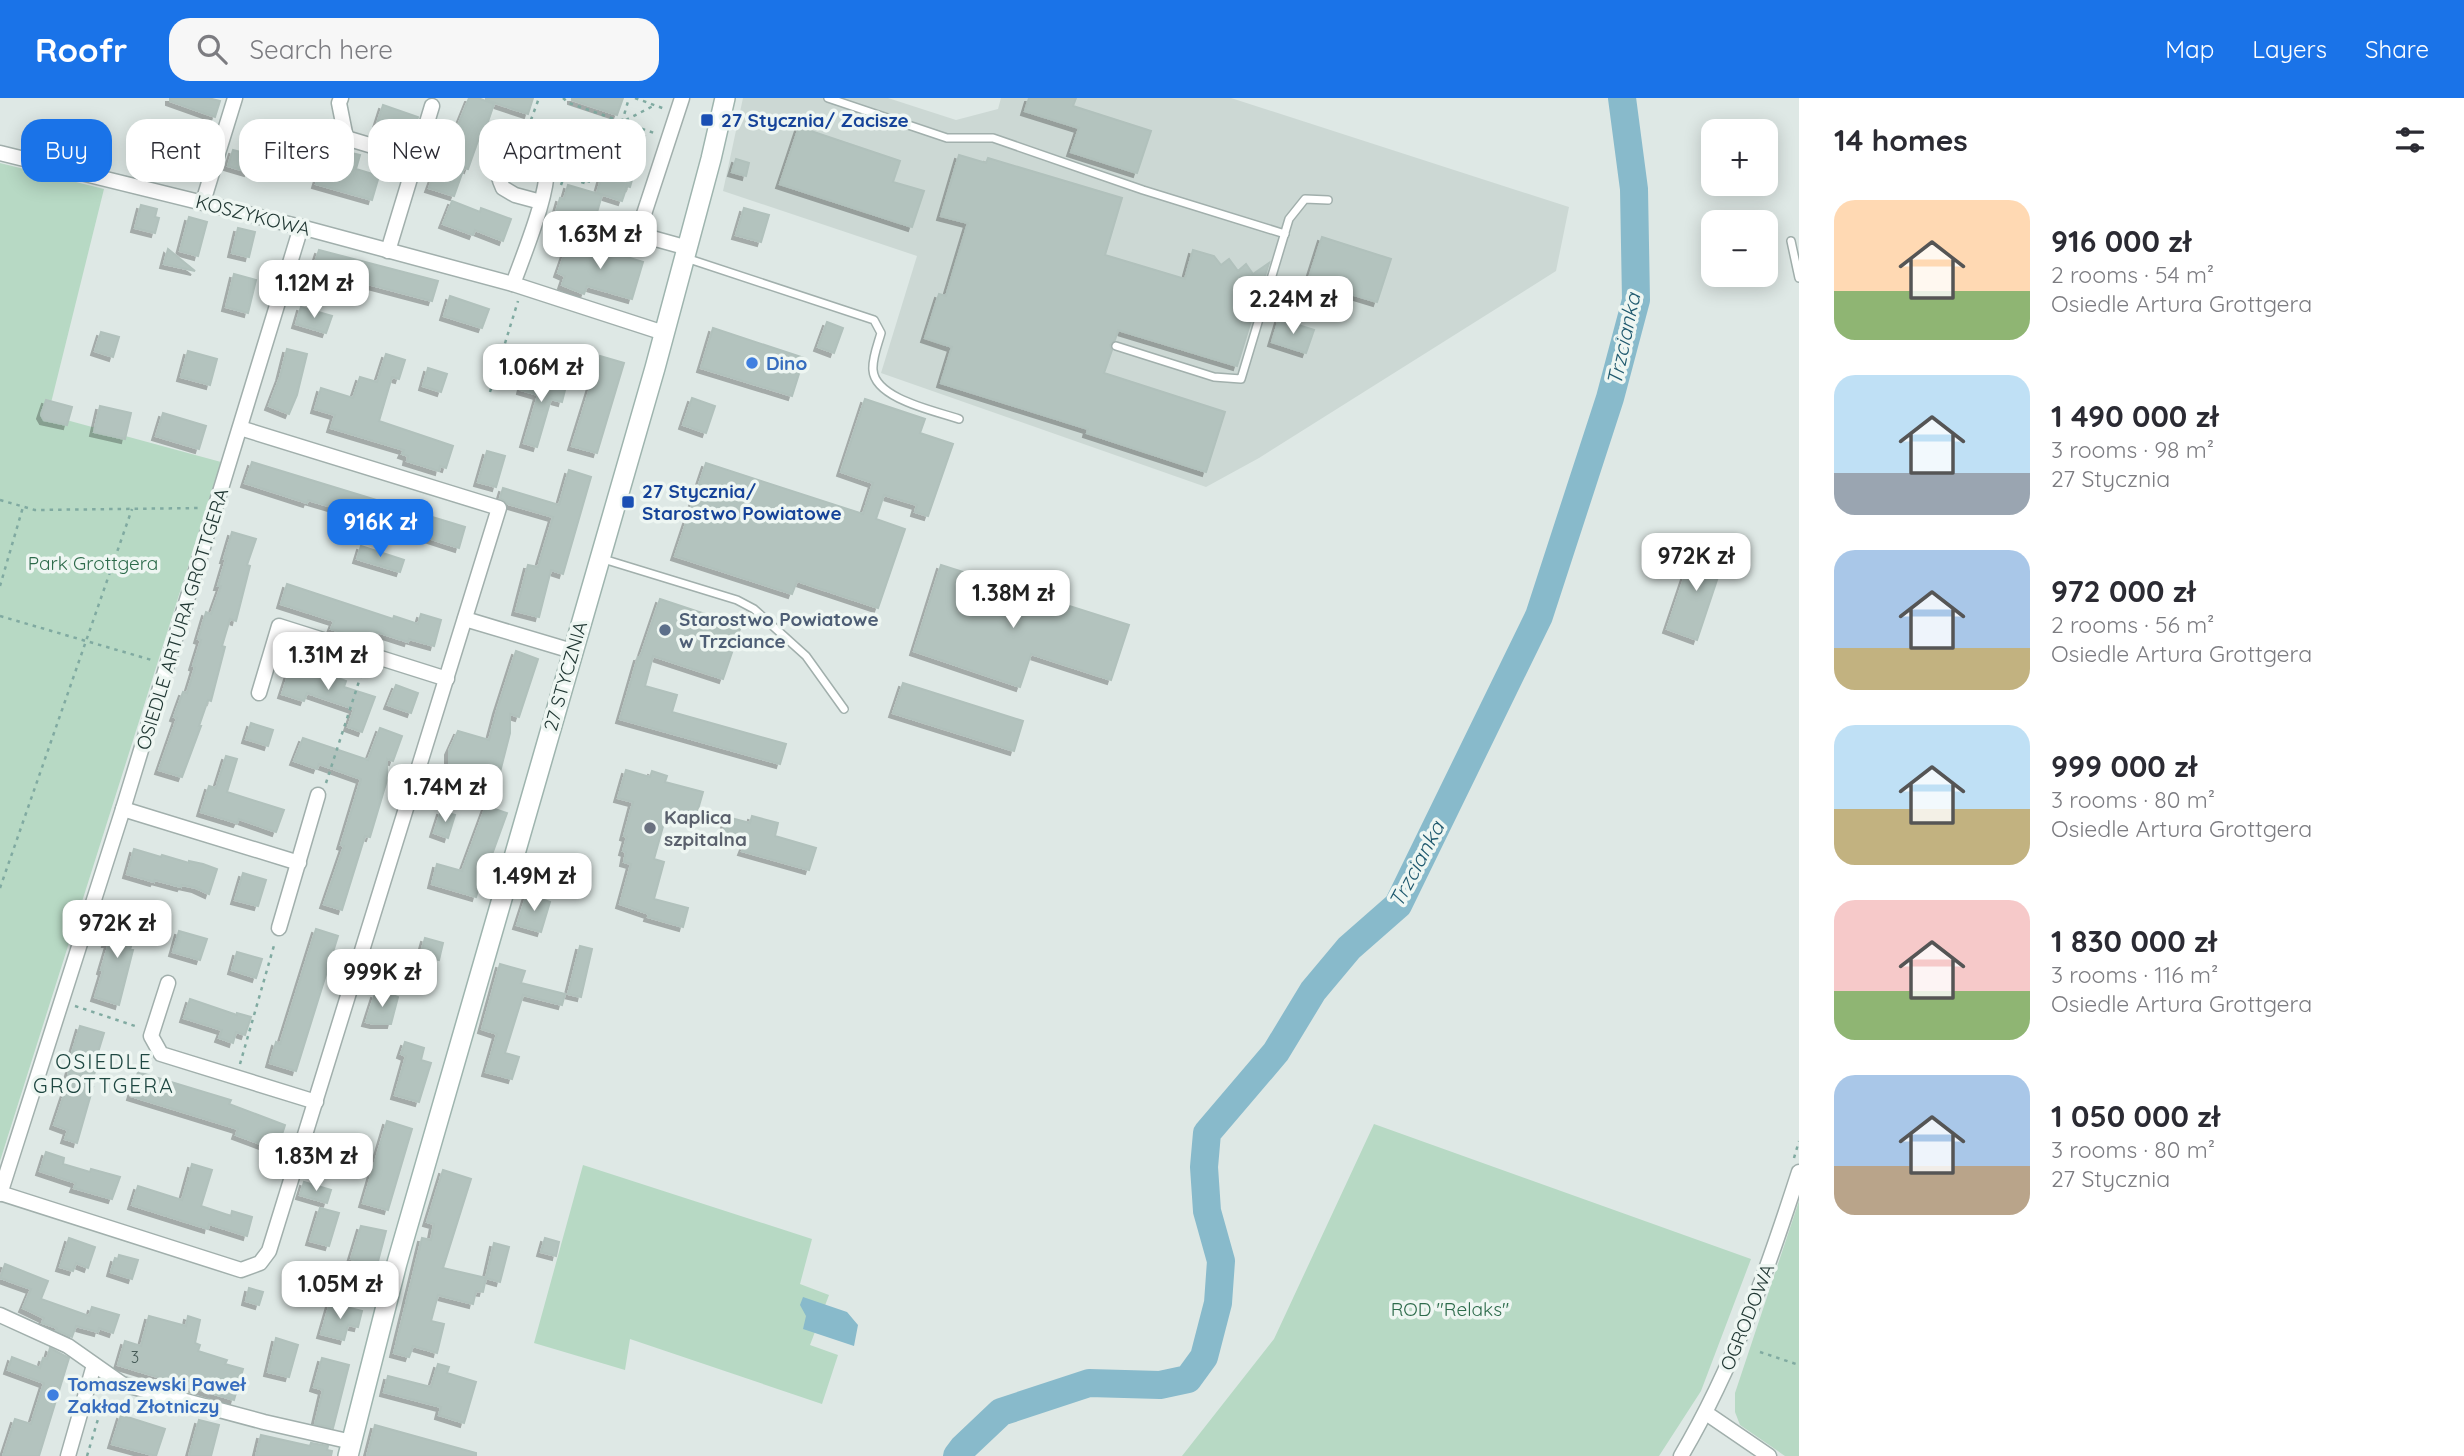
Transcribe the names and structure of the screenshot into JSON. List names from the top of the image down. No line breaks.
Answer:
{"streets":{"main road":["27 STYCZNIA"],"street":["KOSZYKOWA","OSIEDLE ARTURA GROTTGERA","OGRODOWA"]},"crossings":[["KOSZYKOWA","OSIEDLE ARTURA GROTTGERA"],["KOSZYKOWA","27 STYCZNIA"]],"districts":["OSIEDLE GROTTGERA"],"water":["Trzcianka"],"parks":["Park Grottgera","ROD \"Relaks\""],"places":{"transit":["27 Stycznia/ Zacisze","27 Stycznia/ Starostwo Powiatowe"],"other":["Dino","Starostwo Powiatowe w Trzciance","Kaplica szpitalna","Tomaszewski Paweł Zakład Złotniczy"]},"house_numbers":["3"],"page":{"header":"Roofr","search":"Search here","nav":["Map","Layers","Share"],"heading":"14 homes","map_buttons":["+","−"],"chip":["Buy","Rent","Filters","New","Apartment"],"list":[{"name":"916 000 zł","note":"2 rooms · 54 m² · Osiedle Artura Grottgera"},{"name":"1 490 000 zł","note":"3 rooms · 98 m² · 27 Stycznia"},{"name":"972 000 zł","note":"2 rooms · 56 m² · Osiedle Artura Grottgera"},{"name":"999 000 zł","note":"3 rooms · 80 m² · Osiedle Artura Grottgera"},{"name":"1 830 000 zł","note":"3 rooms · 116 m² · Osiedle Artura Grottgera"},{"name":"1 050 000 zł","note":"3 rooms · 80 m² · 27 Stycznia"}],"price":["1.63M zł","1.12M zł","2.24M zł","1.06M zł","916K zł","972K zł","1.38M zł","1.31M zł","1.74M zł","1.49M zł","972K zł","999K zł","1.83M zł","1.05M zł"]}}
